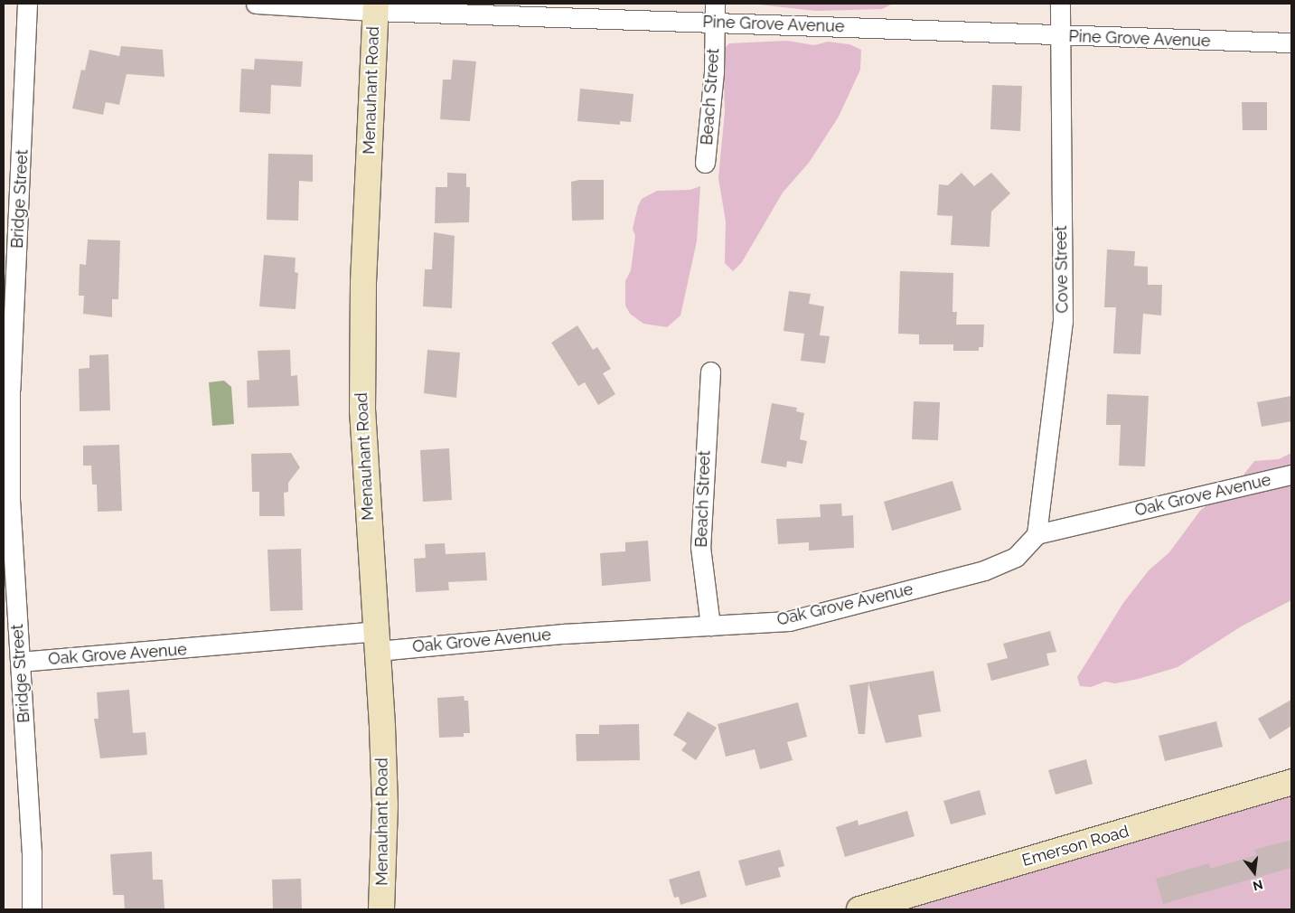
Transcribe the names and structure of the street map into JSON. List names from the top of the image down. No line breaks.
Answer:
{"streets":{"main road":["Menauhant Road","Emerson Road"],"street":["Pine Grove Avenue","Beach Street","Bridge Street","Cove Street","Oak Grove Avenue"]},"crossings":[["Pine Grove Avenue","Menauhant Road"],["Pine Grove Avenue","Beach Street"],["Pine Grove Avenue","Cove Street"],["Menauhant Road","Oak Grove Avenue"],["Beach Street","Oak Grove Avenue"],["Bridge Street","Oak Grove Avenue"],["Cove Street","Oak Grove Avenue"]],"north":"bottom"}
